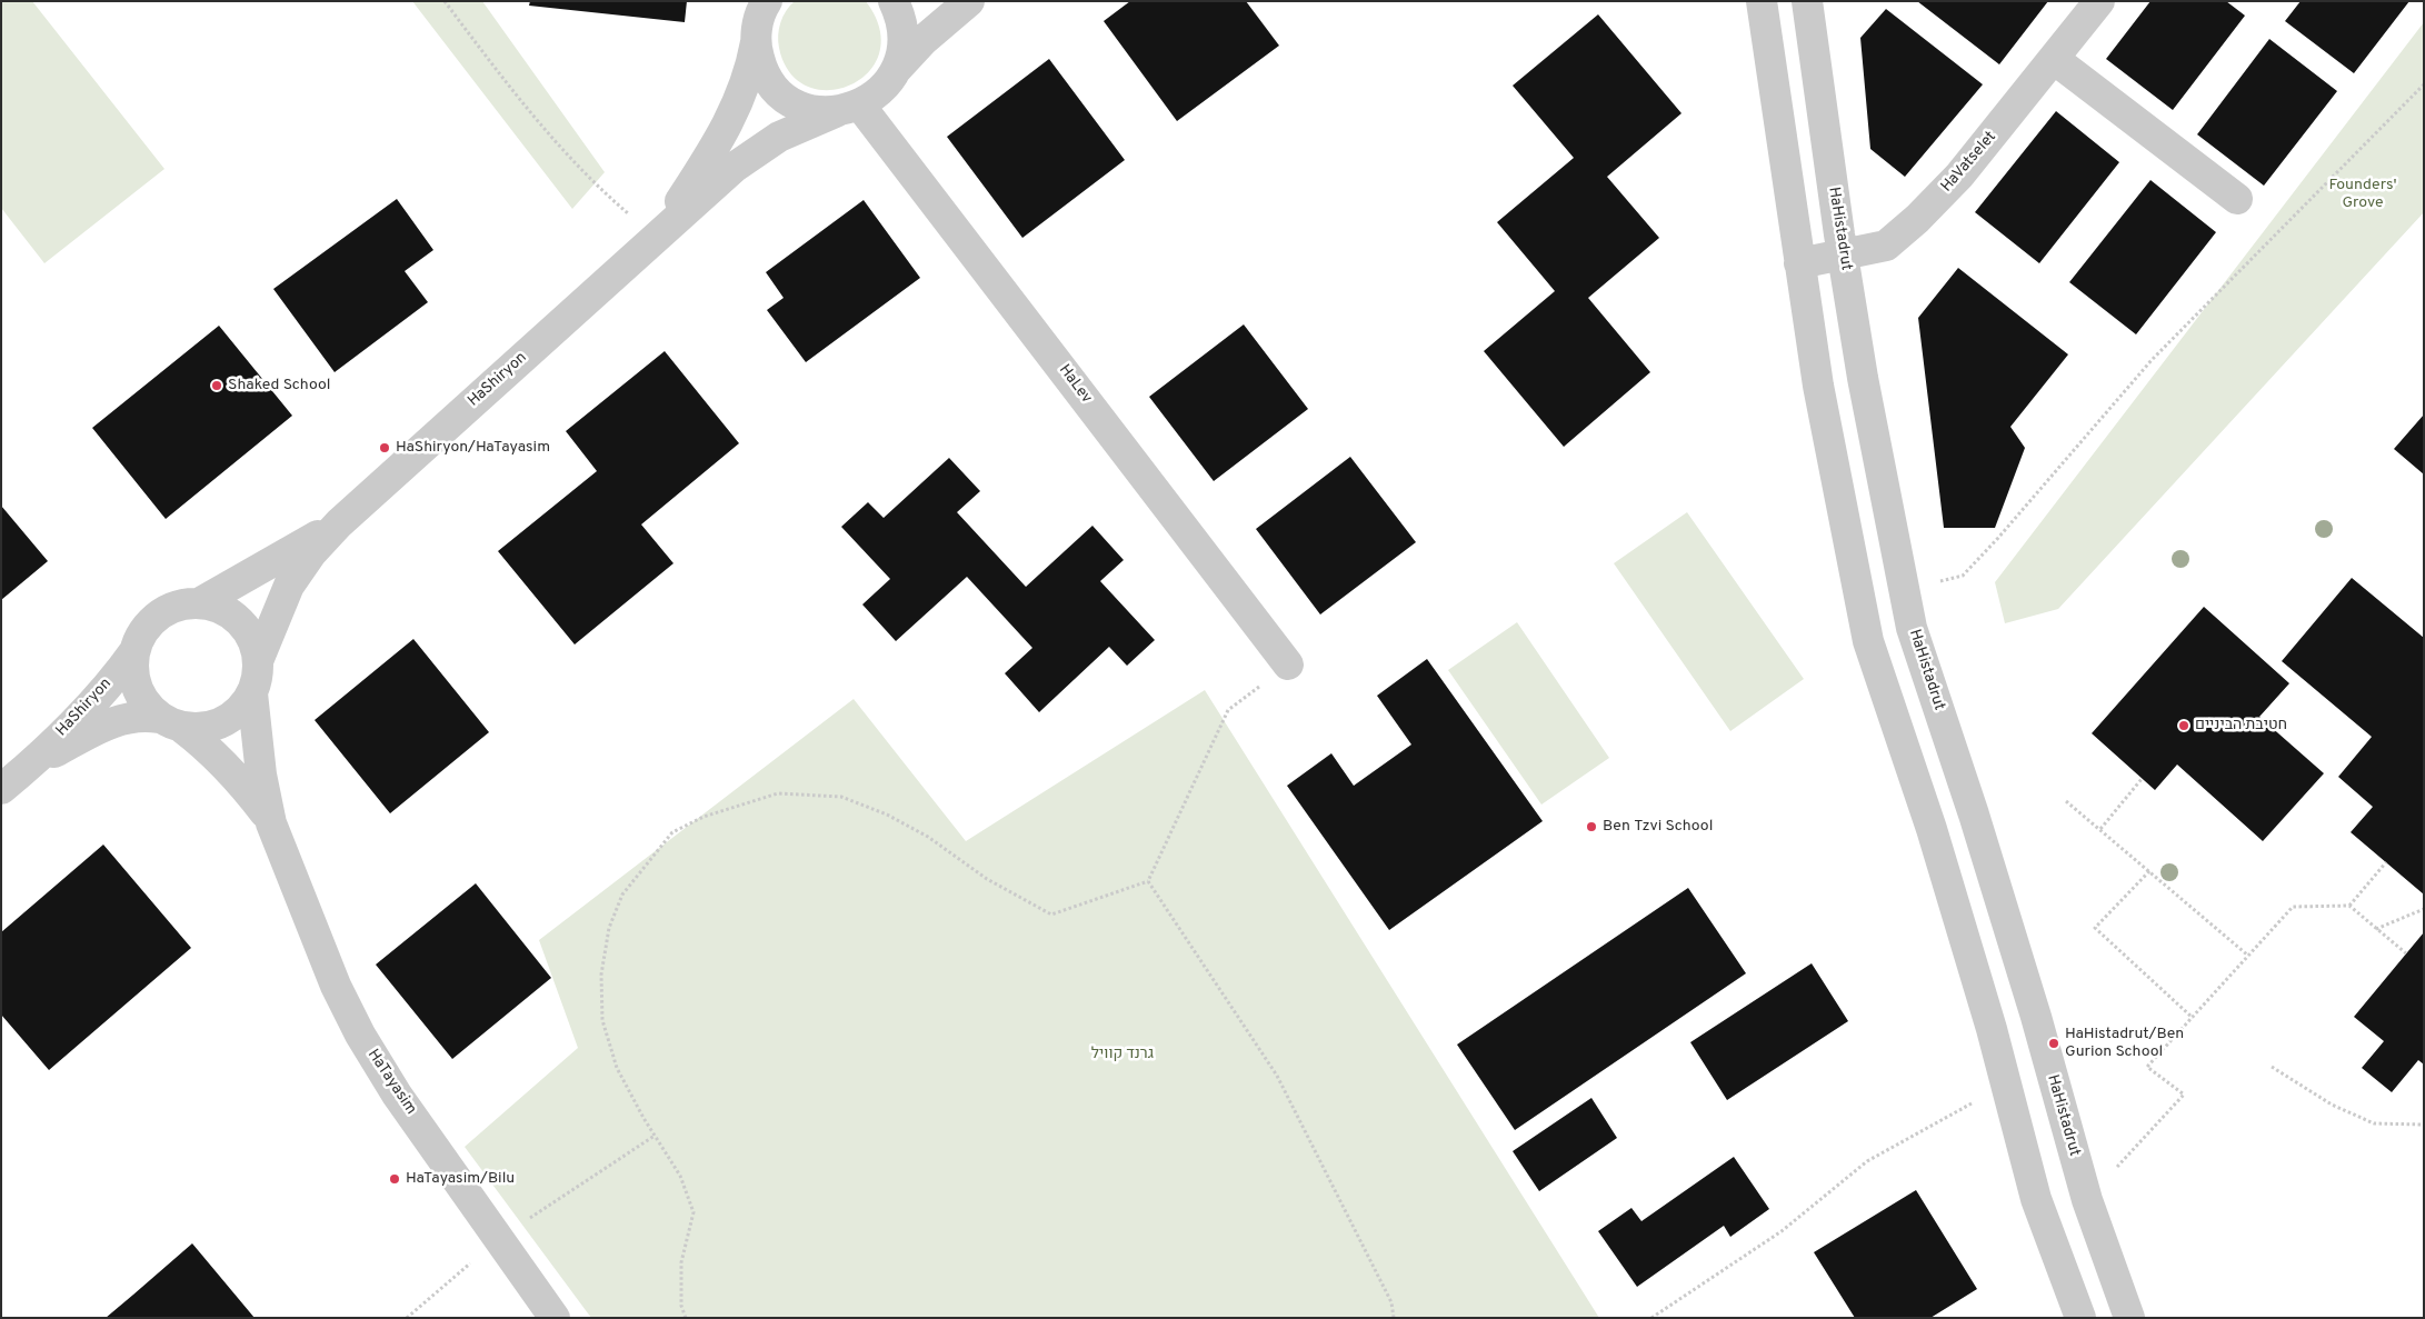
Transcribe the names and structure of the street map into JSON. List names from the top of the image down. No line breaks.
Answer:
{"streets":{"street":["HaVatselet","HaHistadrut","HaShiryon","HaLev","HaTayasim"]},"crossings":[["HaVatselet","HaHistadrut"],["HaShiryon","HaLev"],["HaShiryon","HaTayasim"]],"parks":["Founders' Grove","גרנד קוויל"],"places":["Shaked School","HaShiryon/HaTayasim","חטיבת הביניים","Ben Tzvi School","HaHistadrut/Ben Gurion School","HaTayasim/Bilu"]}
